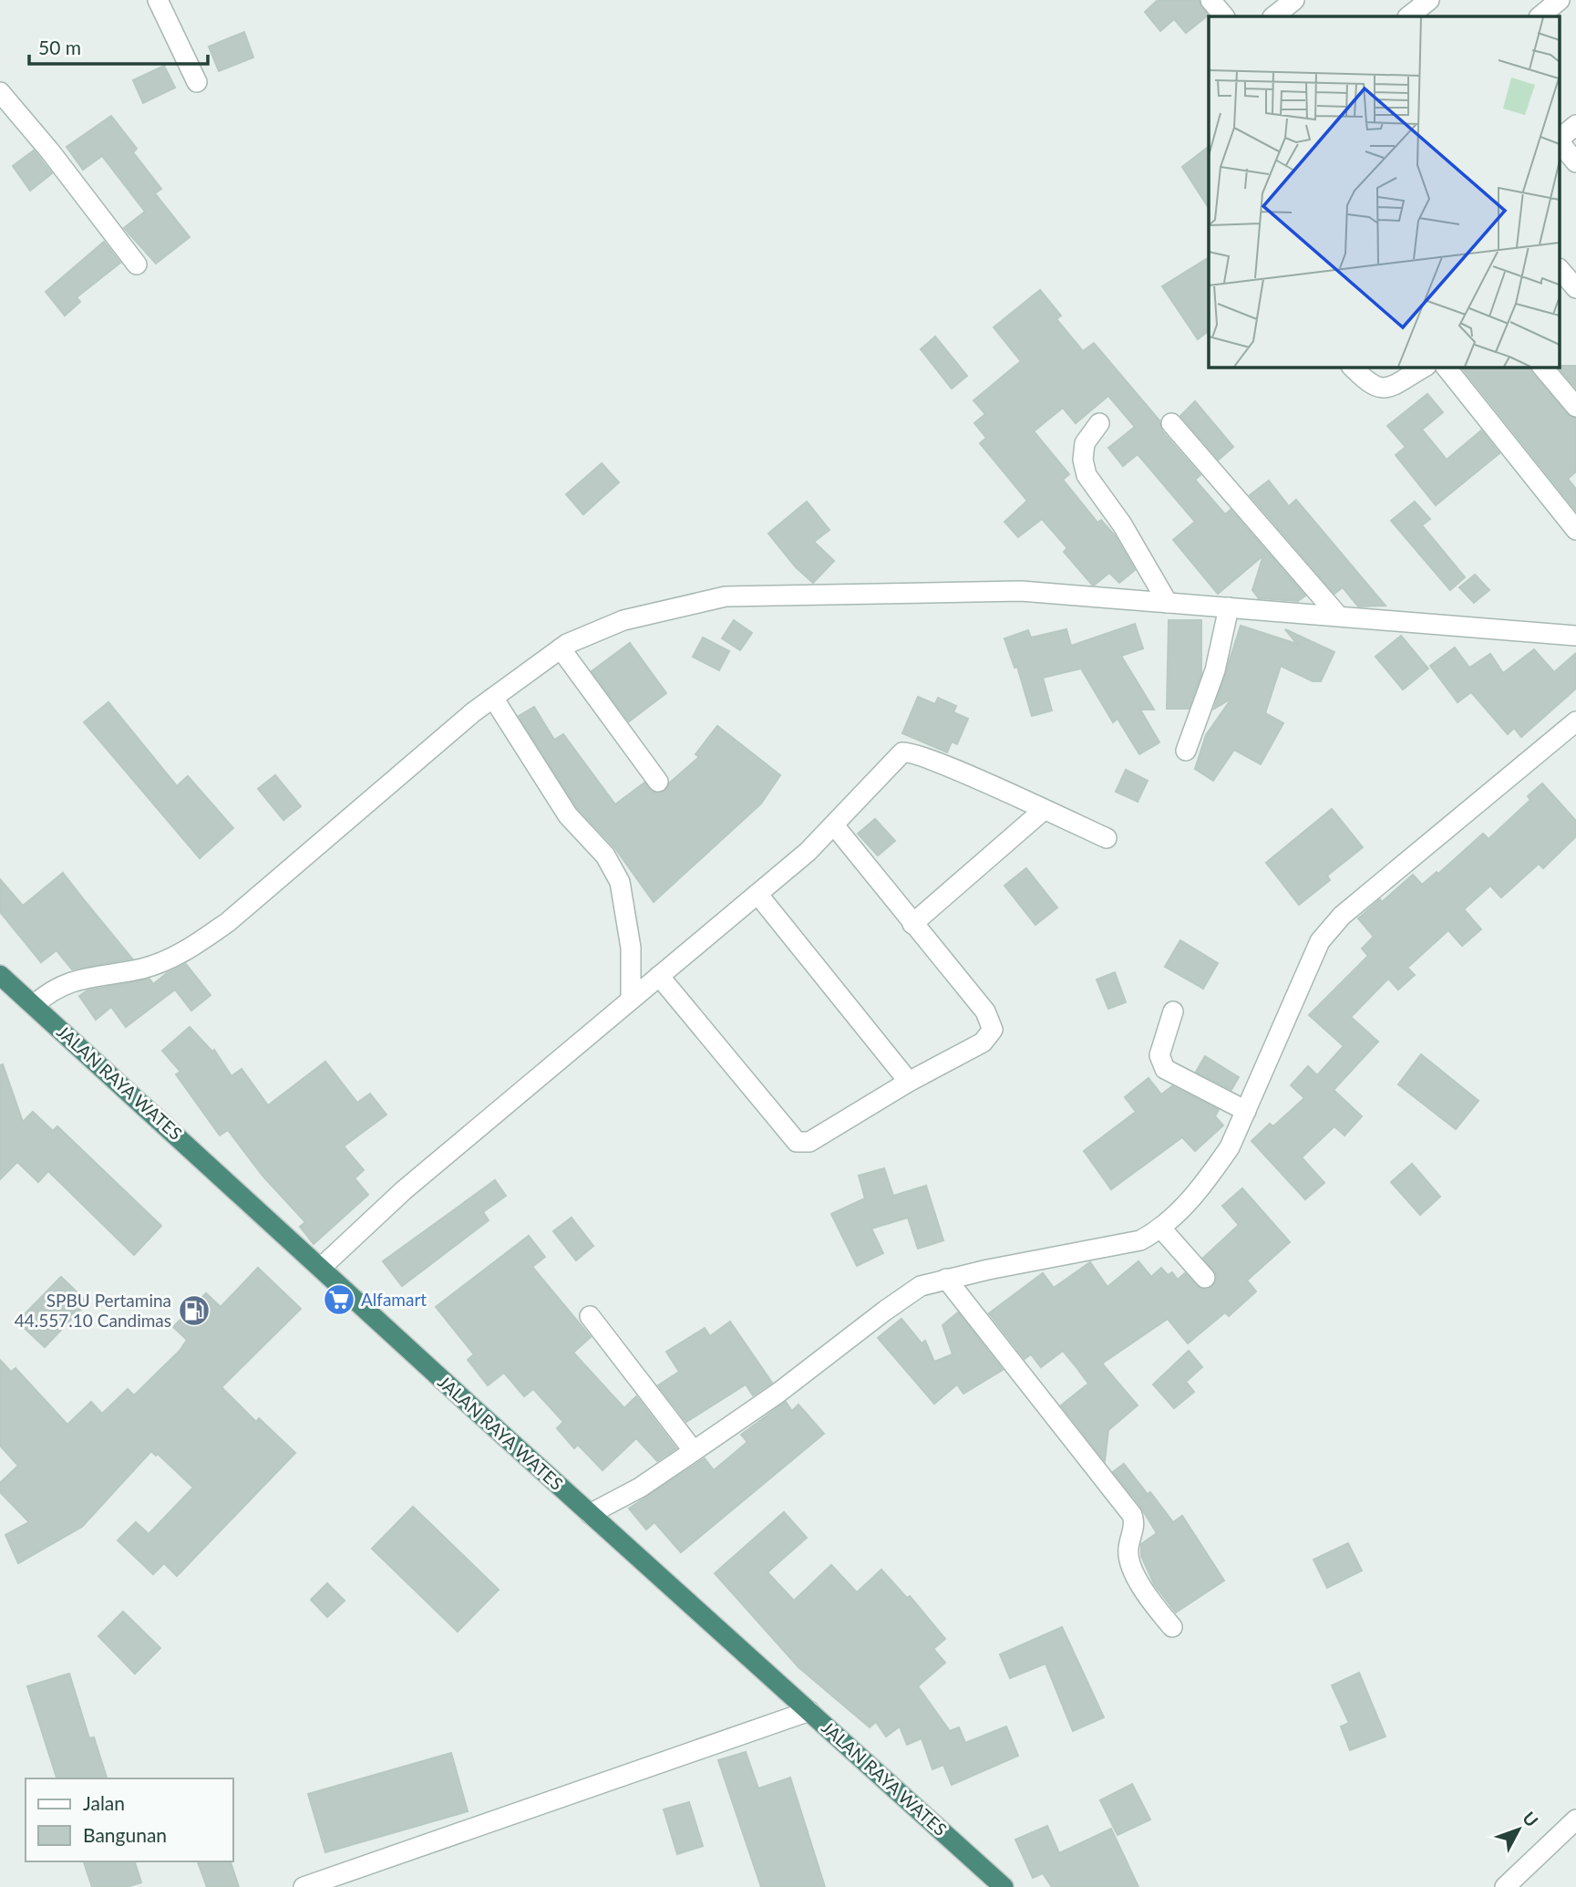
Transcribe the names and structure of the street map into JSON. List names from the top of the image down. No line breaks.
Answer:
{"streets":{"highway":["JALAN RAYA WATES"]},"places":{"supermarket":["Alfamart"],"fuel station":["SPBU Pertamina 44.557.10 Candimas"]},"legend":["Jalan","Bangunan"],"scale_bar":"50 m","north":"top right"}
